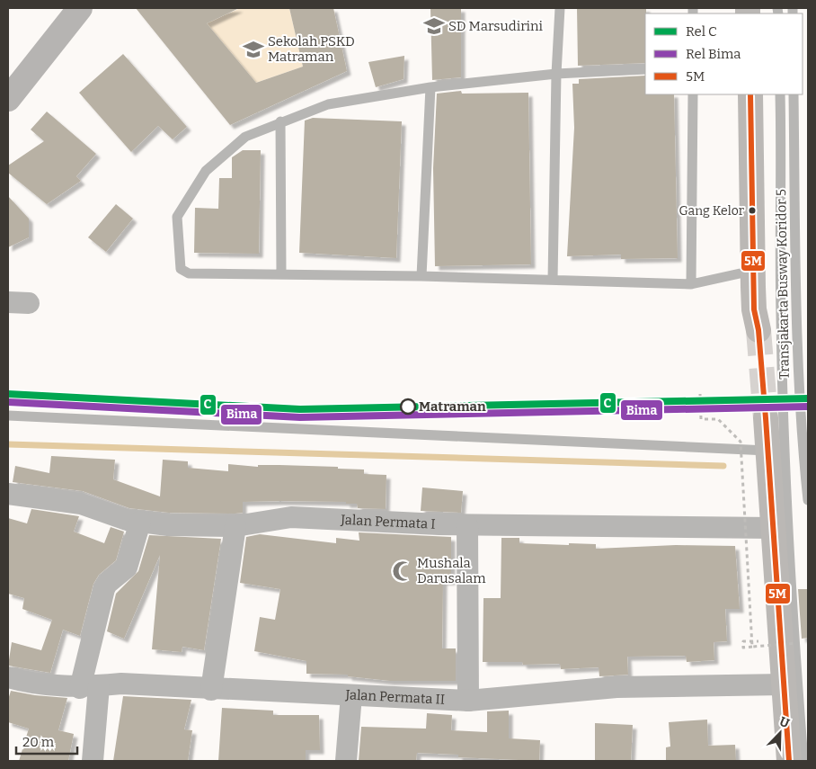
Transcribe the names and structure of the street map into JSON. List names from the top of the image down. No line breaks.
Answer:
{"streets":{"street":["Jalan Permata I","Jalan Permata II"],"lane":["Transjakarta Busway Koridor 5"]},"places":{"school or university":["SD Marsudirini","Sekolah PSKD Matraman"],"other":["Gang Kelor","Matraman"],"mosque":["Mushala Darusalam"]},"lines":["transit line 5M","rail line C","rail line Bima"],"legend":["Rel C","Rel Bima","5M"],"scale_bar":"20 m","north":"top right"}
